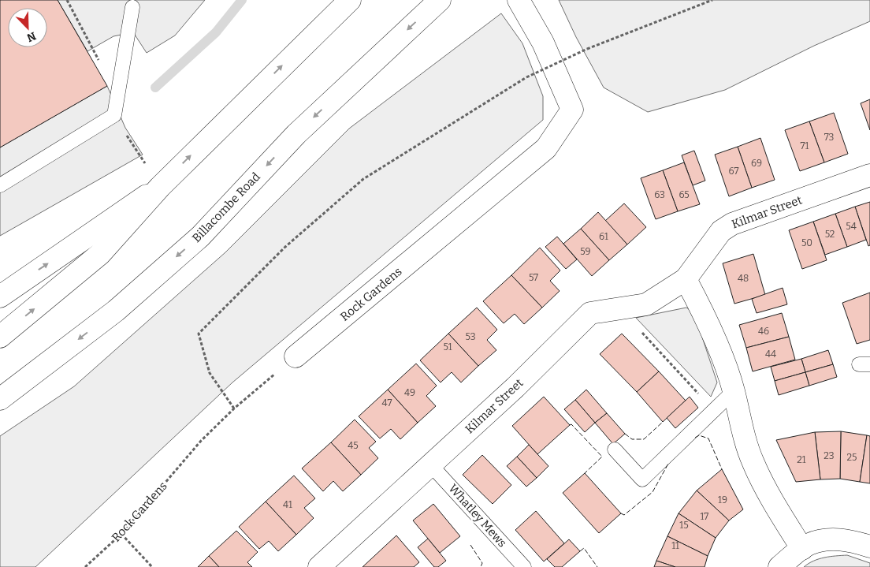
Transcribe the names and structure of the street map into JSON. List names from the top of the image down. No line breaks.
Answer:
{"streets":{"street":["Billacombe Road","Kilmar Street","Rock Gardens"],"lane":["Whatley Mews"]},"crossings":[["Kilmar Street","Whatley Mews"]],"house_numbers":["73","71","69","67","63","65","54","52","61","50","59","57","48","46","53","51","44","49","47","45","23","25","21","19","41","17","15","11"],"north":"bottom right"}
